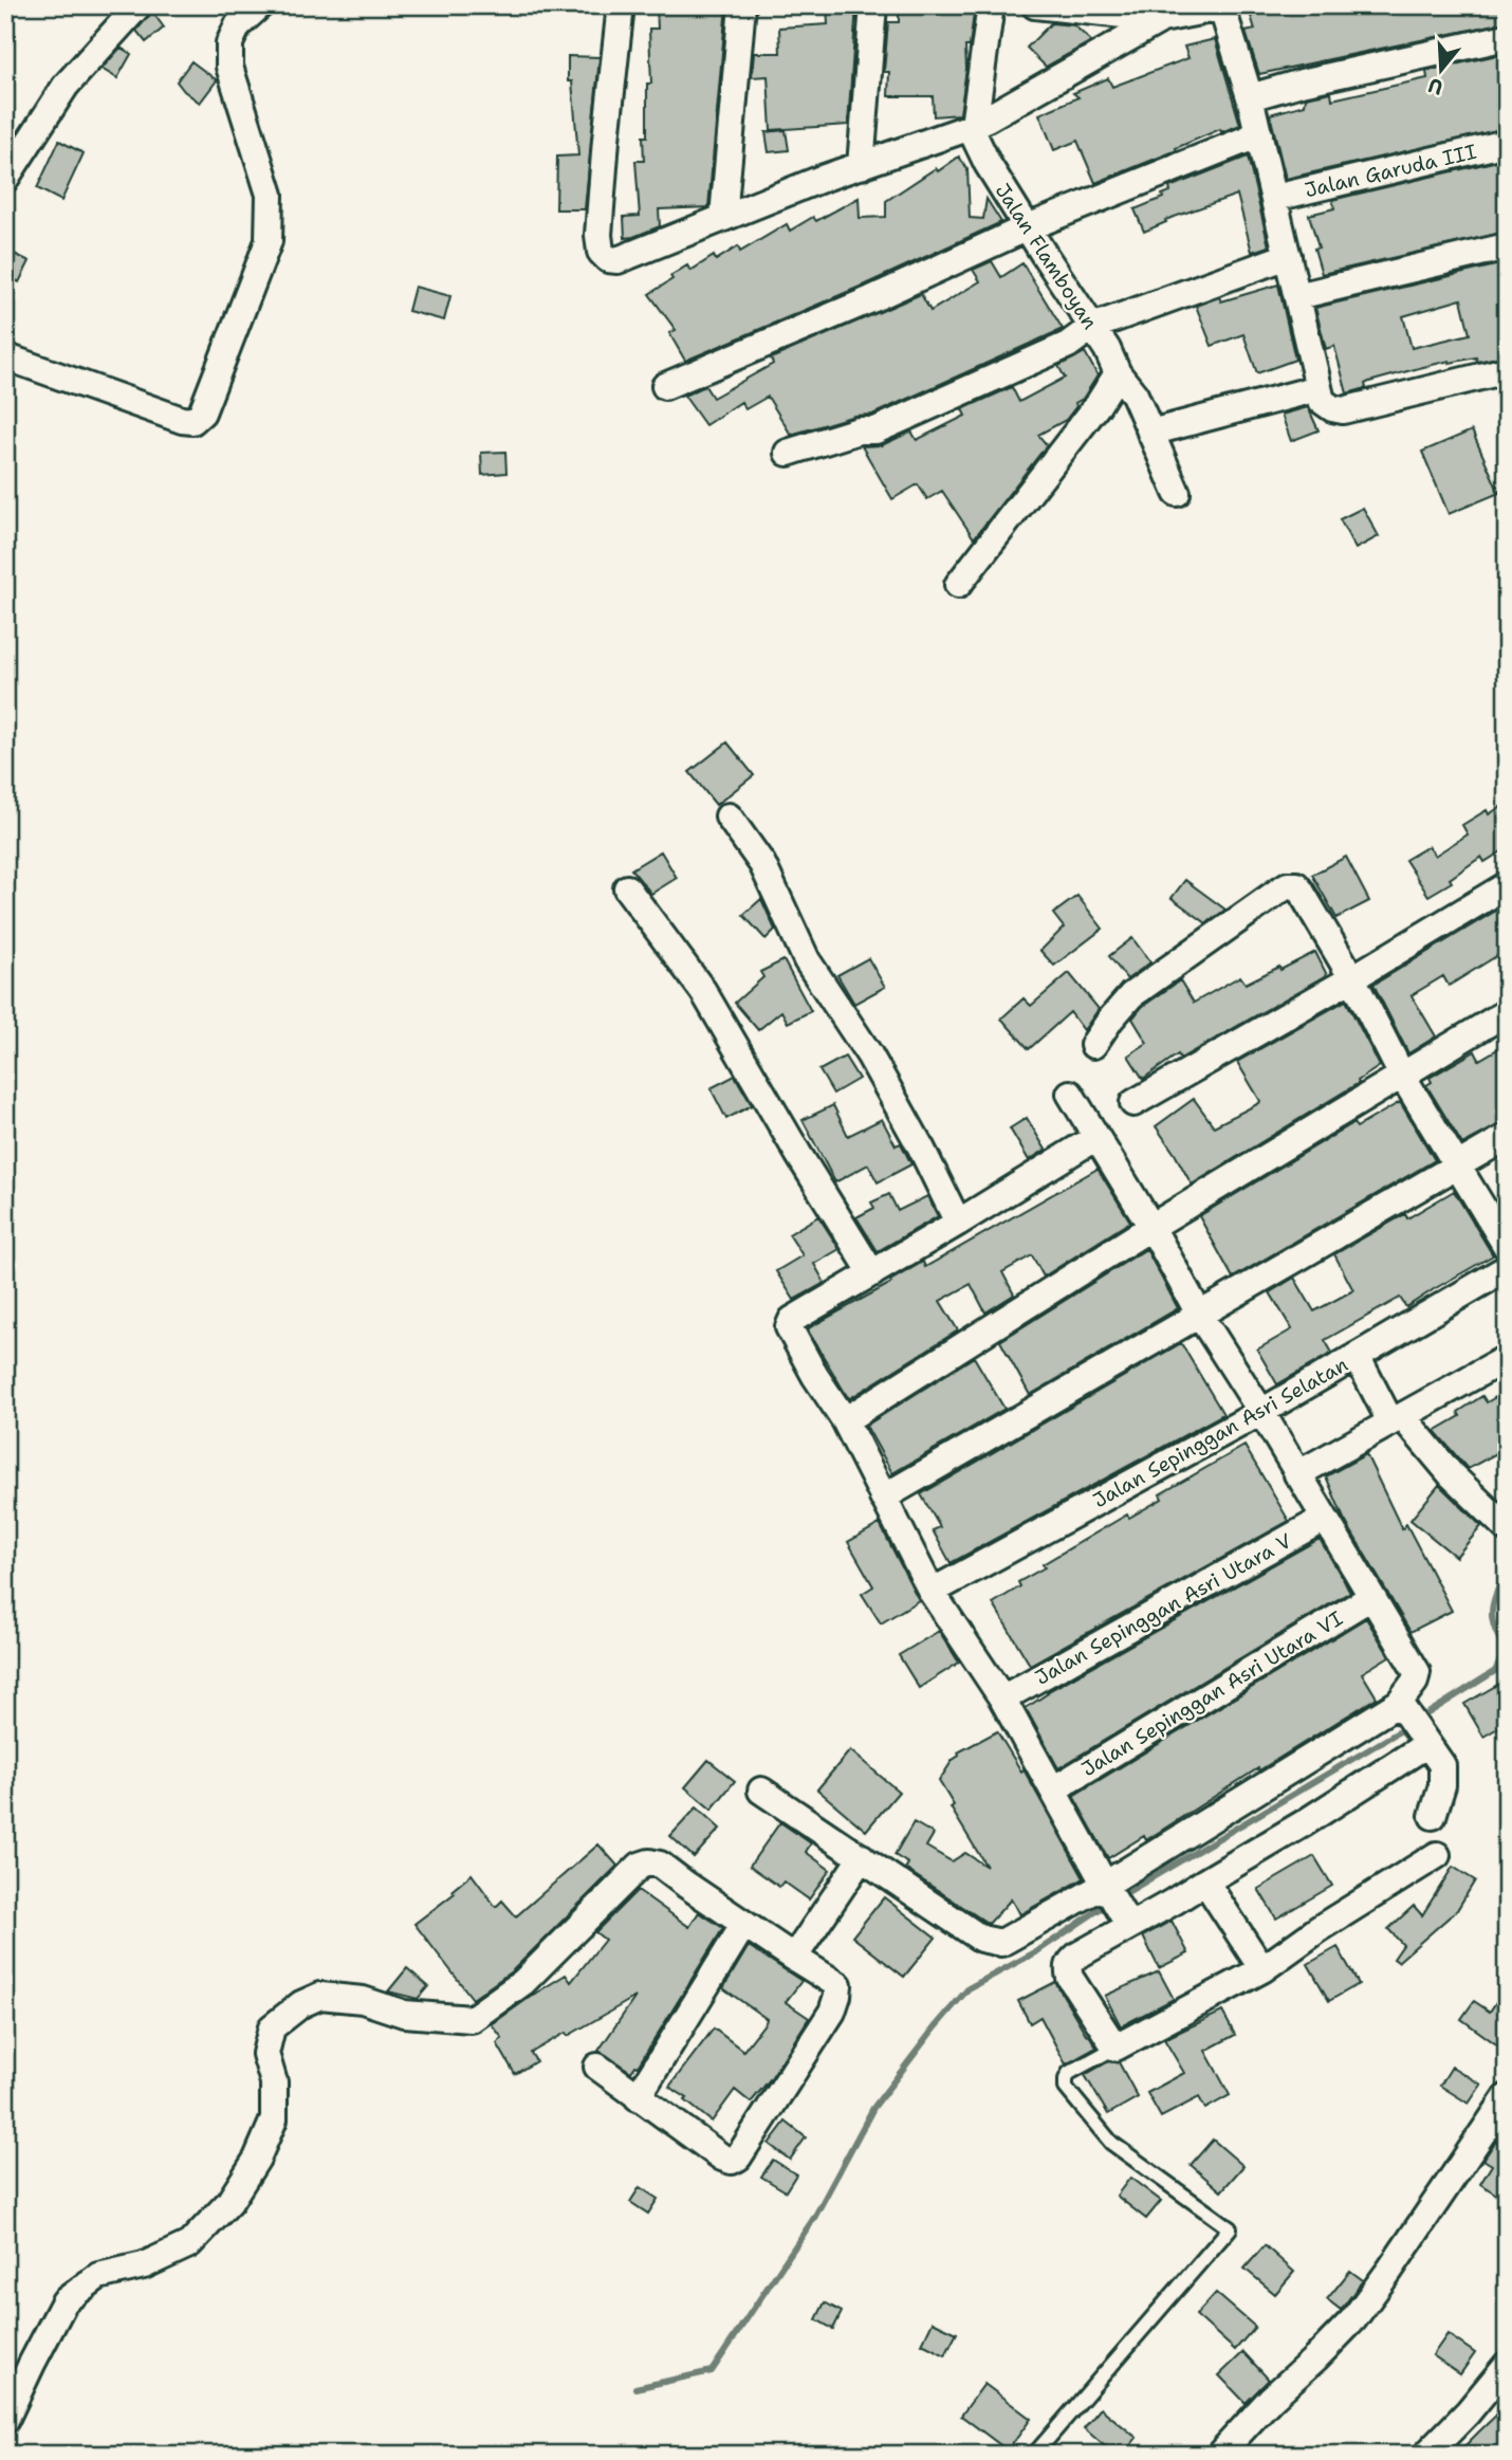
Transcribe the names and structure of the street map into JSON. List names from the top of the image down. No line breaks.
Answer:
{"streets":{"street":["Jalan Garuda III","Jalan Flamboyan","Jalan Sepinggan Asri Selatan","Jalan Sepinggan Asri Utara V","Jalan Sepinggan Asri Utara VI"]},"north":"bottom"}
